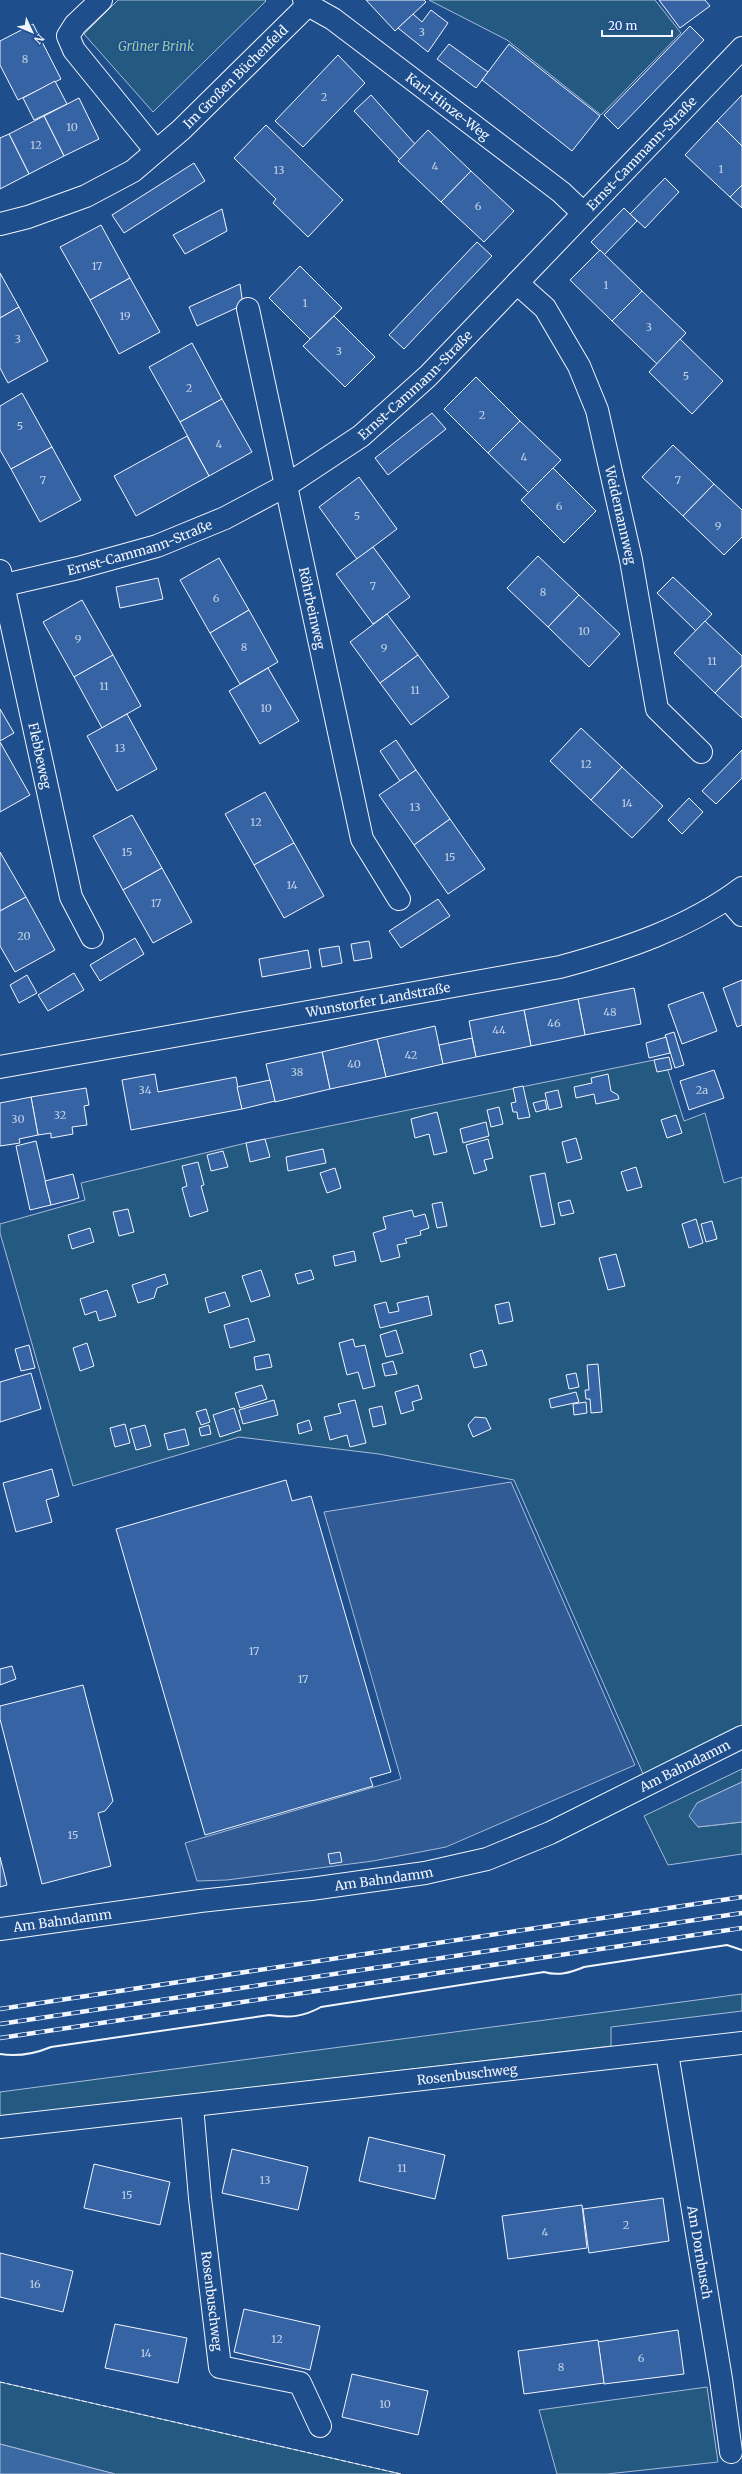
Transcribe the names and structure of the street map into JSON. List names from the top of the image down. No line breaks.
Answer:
{"streets":{"street":["Im Großen Büchenfeld","Karl-Hinze-Weg","Ernst-Cammann-Straße","Weidemannweg","Röhrbeinweg","Flebbeweg","Wunstorfer Landstraße","Am Bahndamm","Rosenbuschweg","Am Dornbusch"]},"crossings":[["Im Großen Büchenfeld","Karl-Hinze-Weg"],["Karl-Hinze-Weg","Ernst-Cammann-Straße"],["Ernst-Cammann-Straße","Weidemannweg"],["Ernst-Cammann-Straße","Röhrbeinweg"],["Ernst-Cammann-Straße","Flebbeweg"],["Rosenbuschweg","Am Dornbusch"]],"parks":["Grüner Brink"],"house_numbers":["3","8","2","10","12","4","1","13","6","17","1","1","19","3","3","3","5","2","2","5","4","4","7","7","6","5","9","7","8","6","10","9","8","9","11","11","11","10","13","12","14","13","12","15","15","14","17","20","48","46","44","42","40","38","34","2a","32","30","17","17","15","11","13","15","2","4","16","12","14","6","8","10"],"scale_bar":"20 m","north":"bottom right"}
